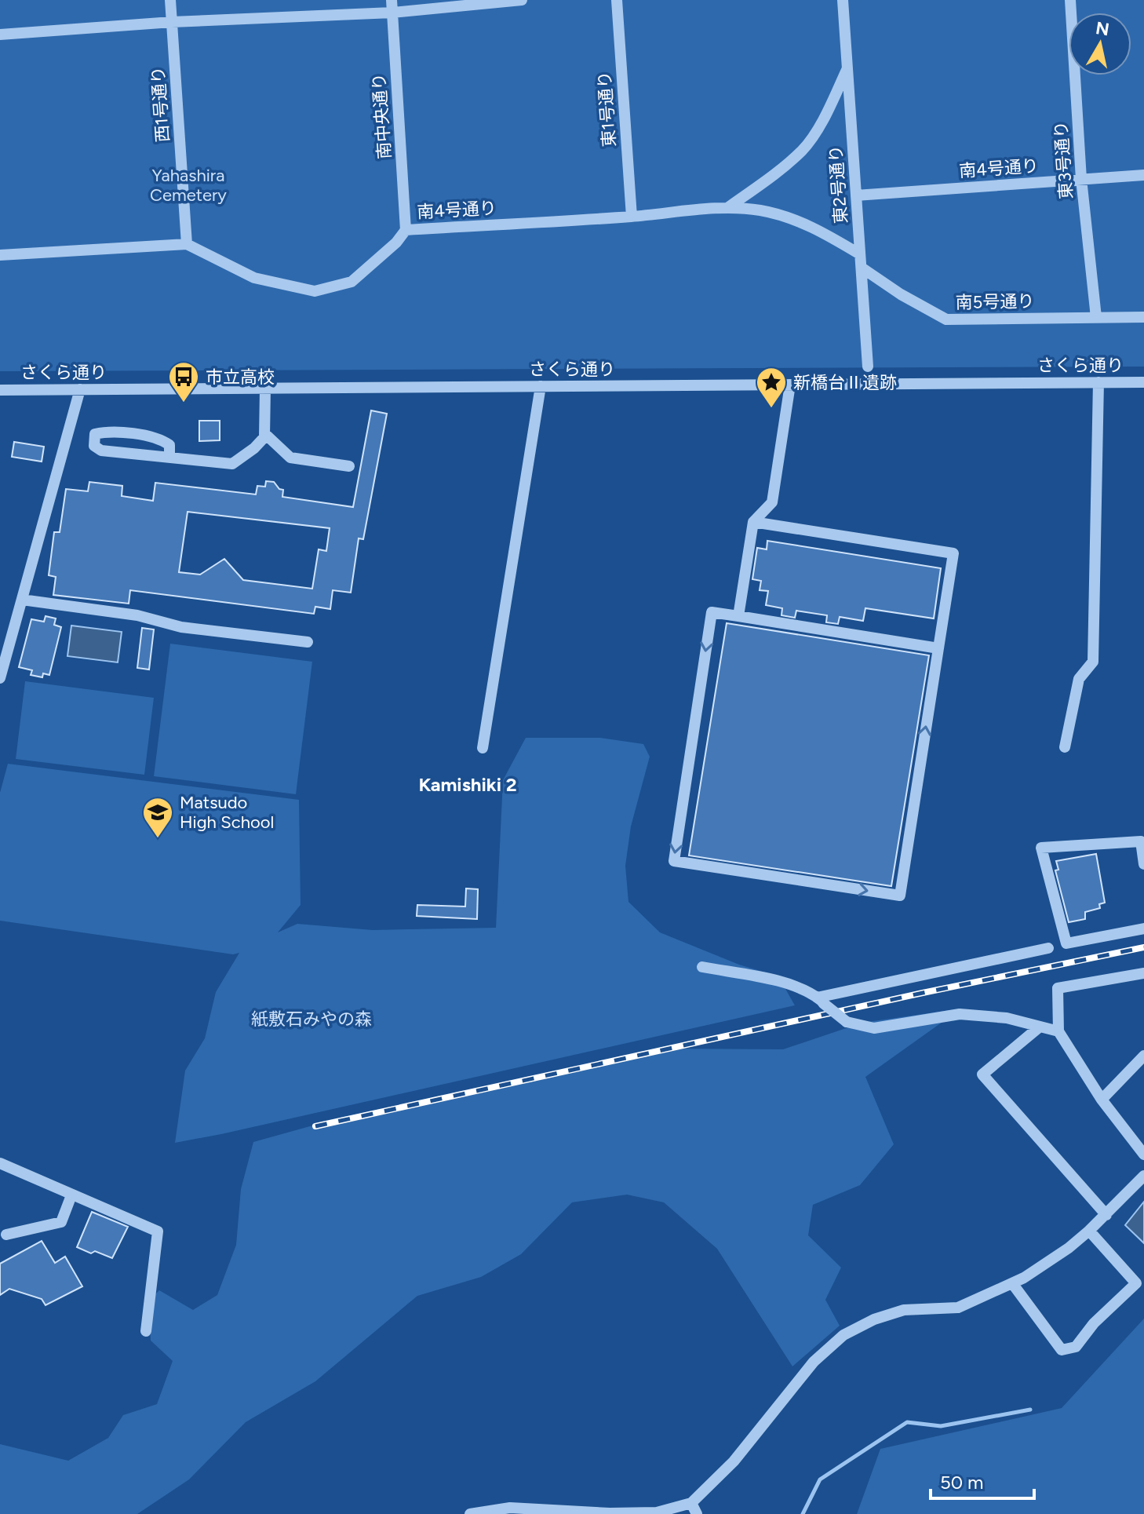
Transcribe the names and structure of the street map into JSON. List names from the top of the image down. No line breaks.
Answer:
{"streets":{"street":["西1号通り","東1号通り","南中央通り","東3号通り","南4号通り","東2号通り","南5号通り","さくら通り"]},"crossings":[["西1号通り","南4号通り"],["東1号通り","南4号通り"],["南中央通り","南4号通り"],["東3号通り","南4号通り"],["東3号通り","南5号通り"],["南4号通り","東2号通り"],["東2号通り","南5号通り"]],"districts":["Kamishiki 2"],"parks":["Yahashira Cemetery","紙敷石みやの森"],"places":{"bus stop":["市立高校"],"place":["新橋台Ⅱ遺跡"],"school or university":["Matsudo High School"]},"scale_bar":"50 m","north":"top"}
